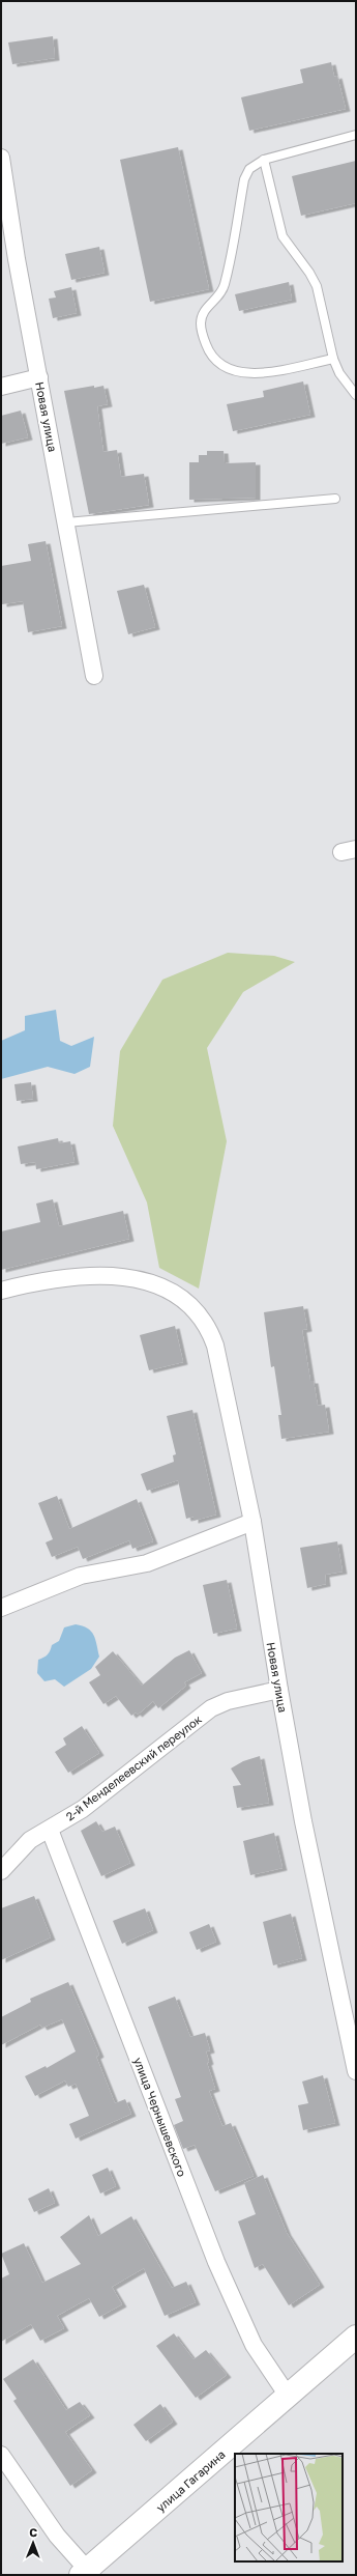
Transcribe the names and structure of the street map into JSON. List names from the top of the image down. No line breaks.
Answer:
{"streets":{"main road":["улица Гагарина"],"street":["Новая улица","2-й Менделеевский переулок","улица Чернышевского"]},"crossings":[["Новая улица","2-й Менделеевский переулок"],["2-й Менделеевский переулок","улица Чернышевского"],["улица Чернышевского","улица Гагарина"]],"north":"top"}
